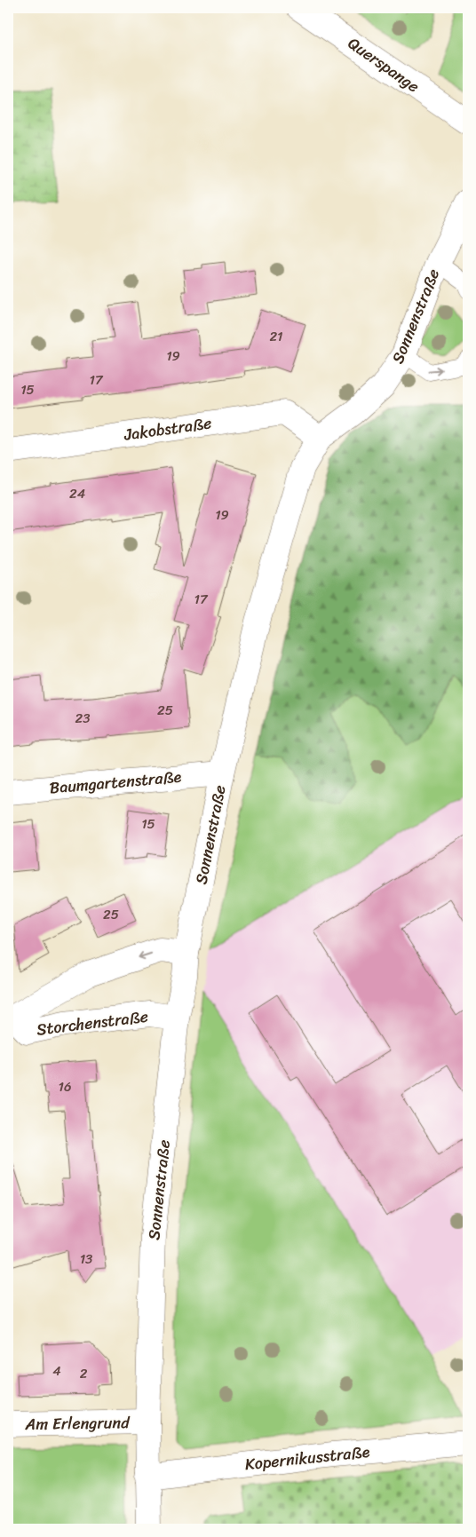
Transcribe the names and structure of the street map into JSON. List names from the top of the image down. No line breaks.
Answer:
{"streets":{"street":["Querspange","Sonnenstraße","Jakobstraße","Baumgartenstraße","Storchenstraße","Am Erlengrund","Kopernikusstraße"]},"crossings":[["Sonnenstraße","Jakobstraße"],["Sonnenstraße","Baumgartenstraße"],["Sonnenstraße","Storchenstraße"],["Sonnenstraße","Am Erlengrund"],["Sonnenstraße","Kopernikusstraße"]],"house_numbers":["21","19","17","15","24","19","17","25","23","15","25","16","13","4","2"]}
